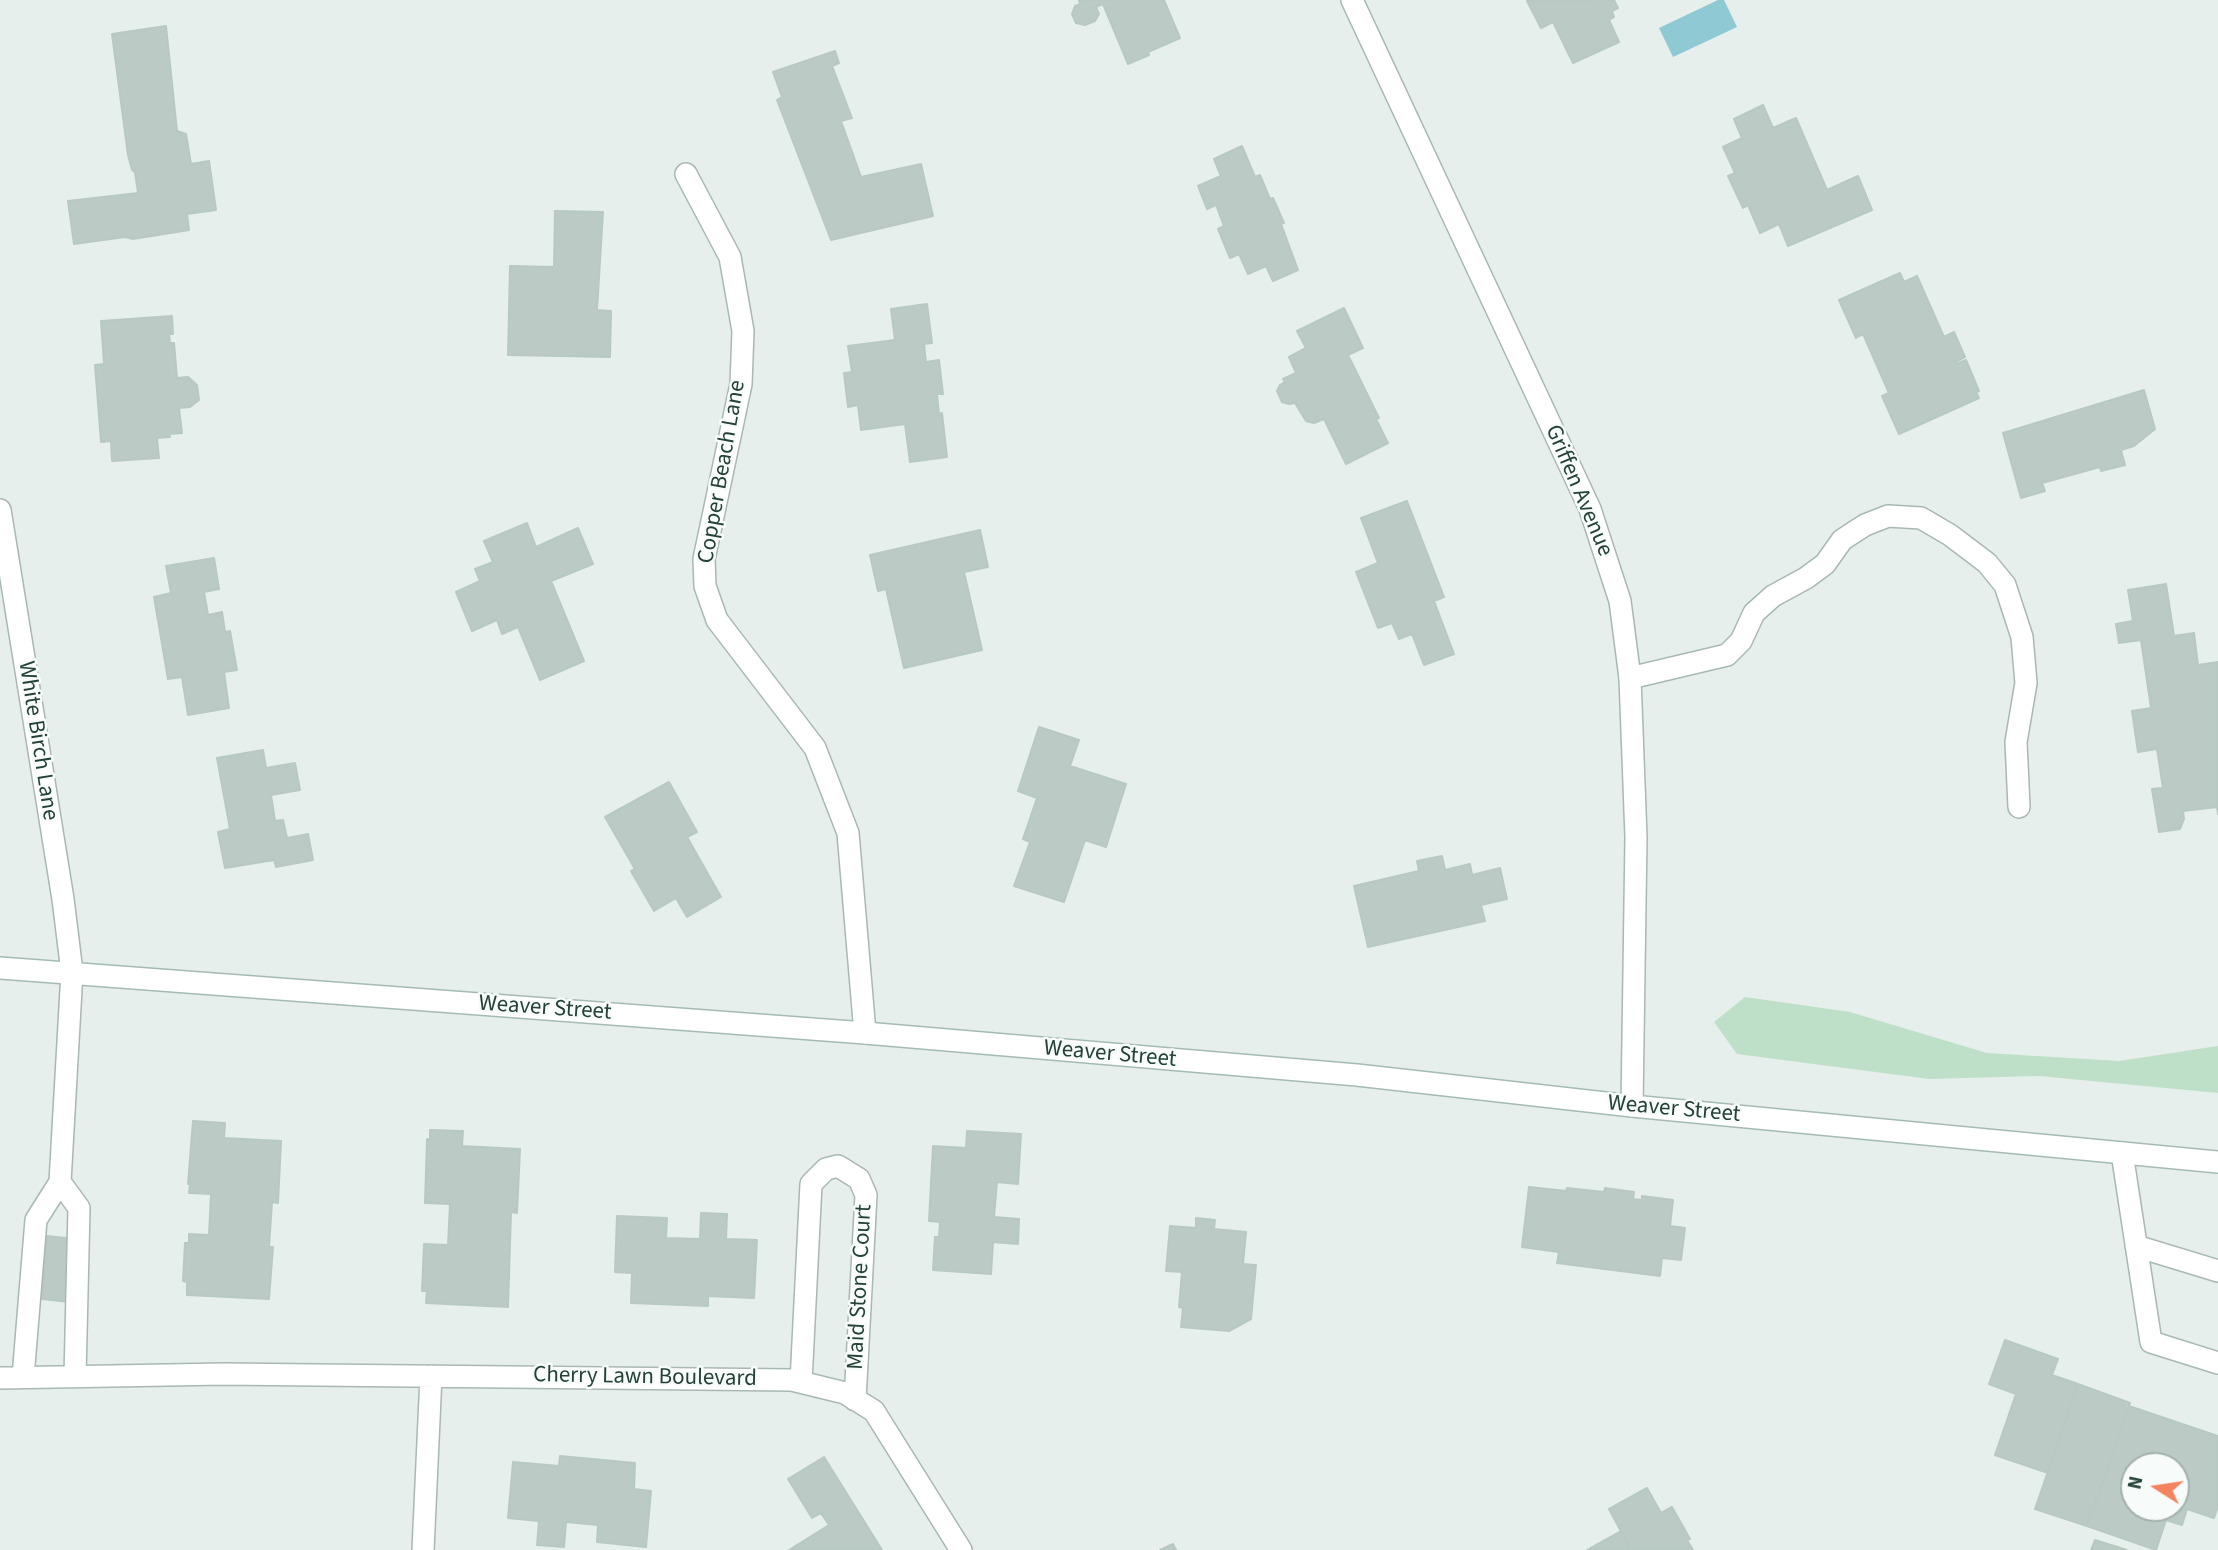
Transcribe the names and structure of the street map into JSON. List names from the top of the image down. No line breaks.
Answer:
{"streets":{"street":["Copper Beach Lane","Griffen Avenue","White Birch Lane","Weaver Street","Maid Stone Court","Cherry Lawn Boulevard"]},"crossings":[["Copper Beach Lane","Weaver Street"],["Griffen Avenue","Weaver Street"],["White Birch Lane","Weaver Street"],["Maid Stone Court","Cherry Lawn Boulevard"]],"north":"left"}
